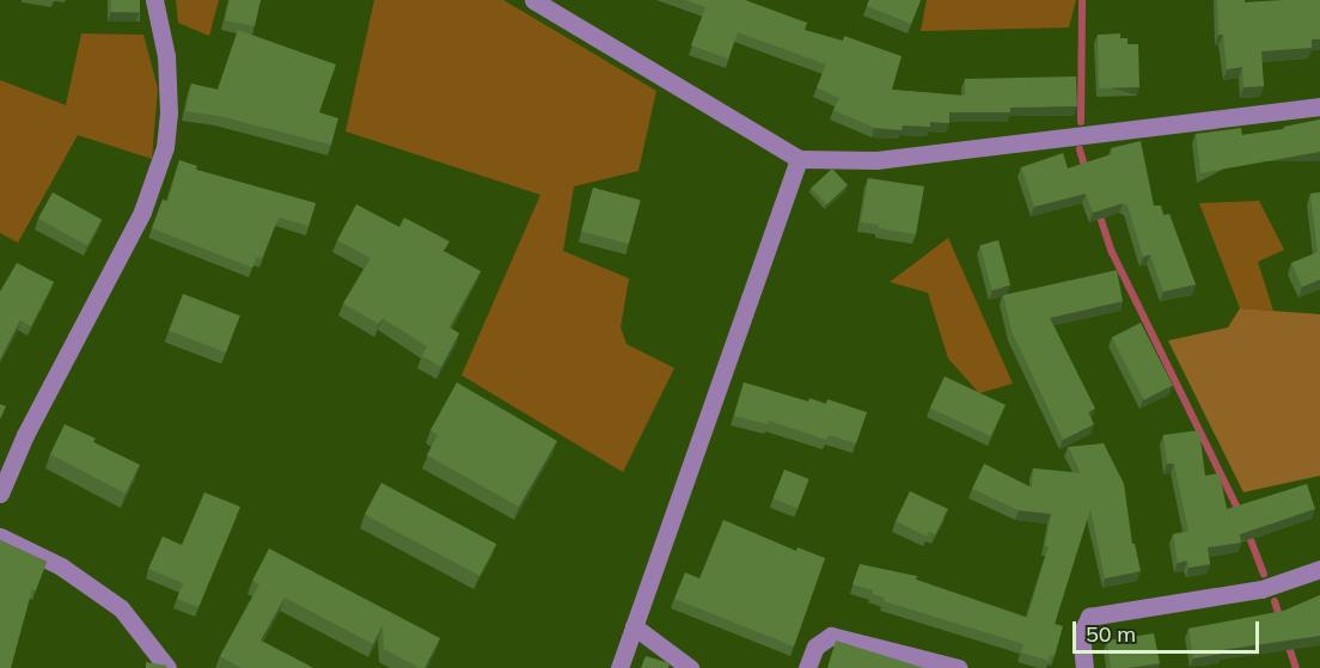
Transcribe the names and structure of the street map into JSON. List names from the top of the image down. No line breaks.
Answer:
{"scale_bar":"50 m"}
